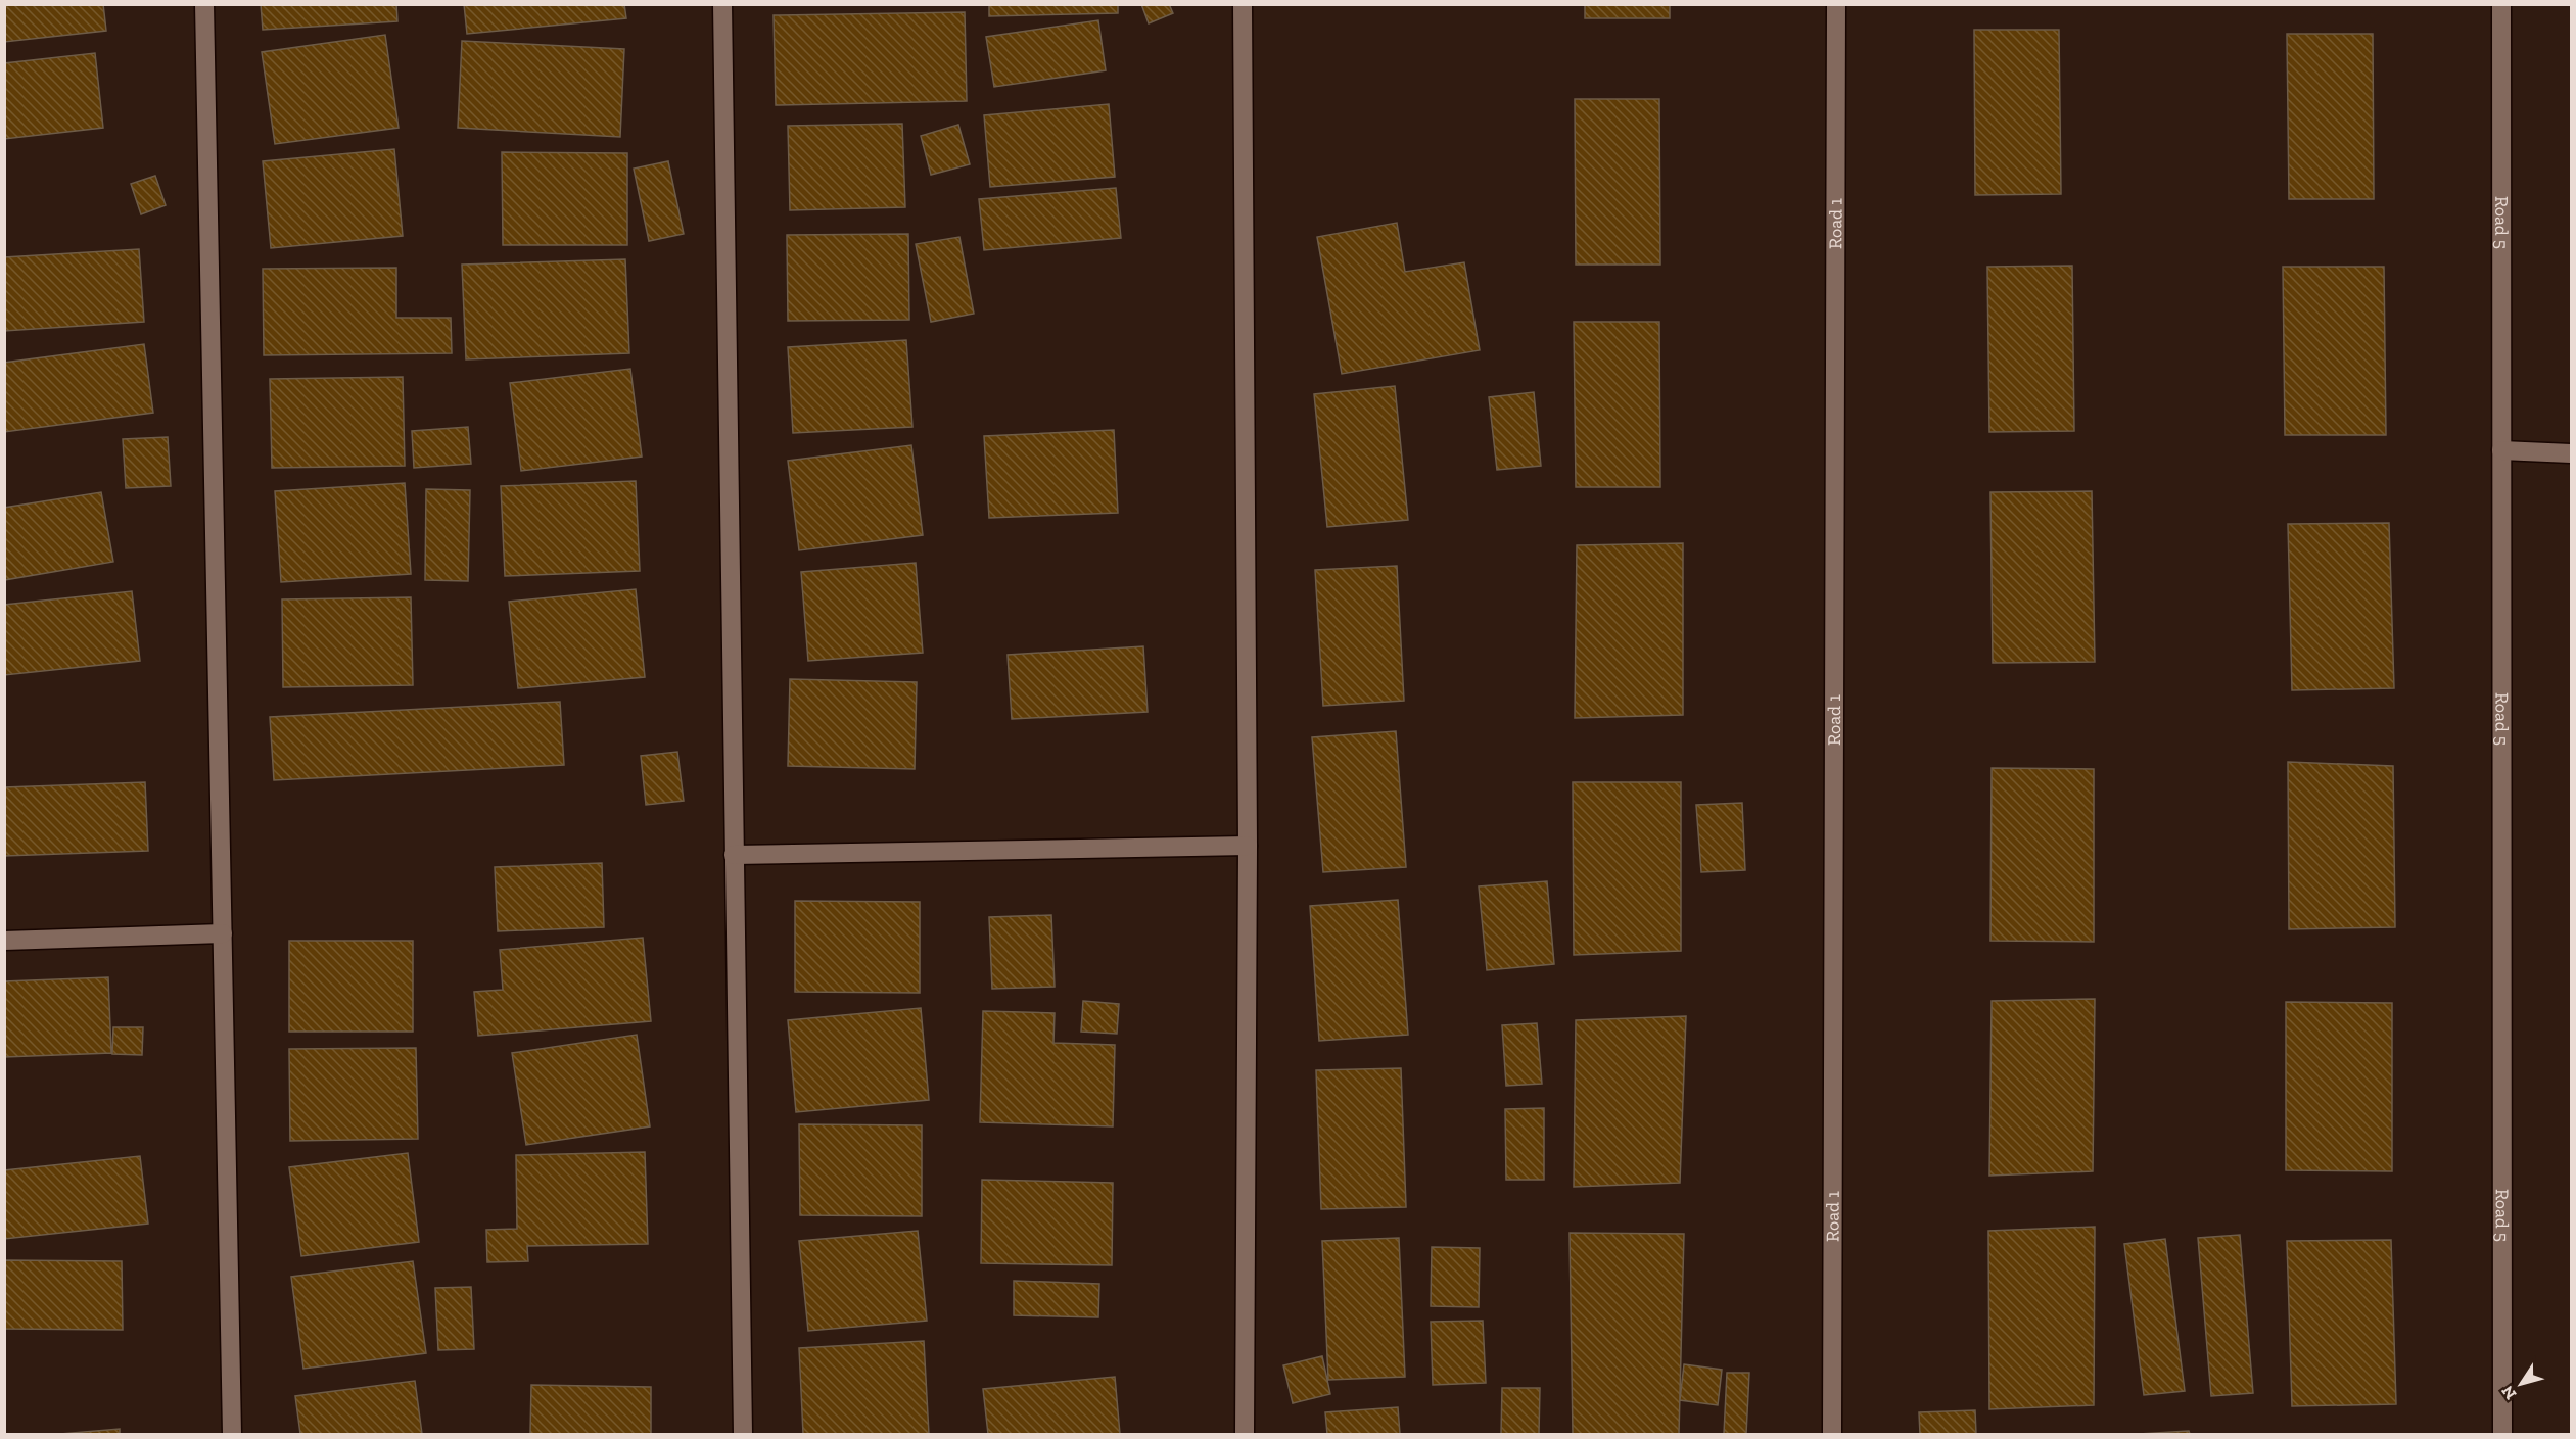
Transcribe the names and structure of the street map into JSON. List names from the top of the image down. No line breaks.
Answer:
{"streets":{"street":["Road 1","Road 5"]},"north":"bottom left"}
